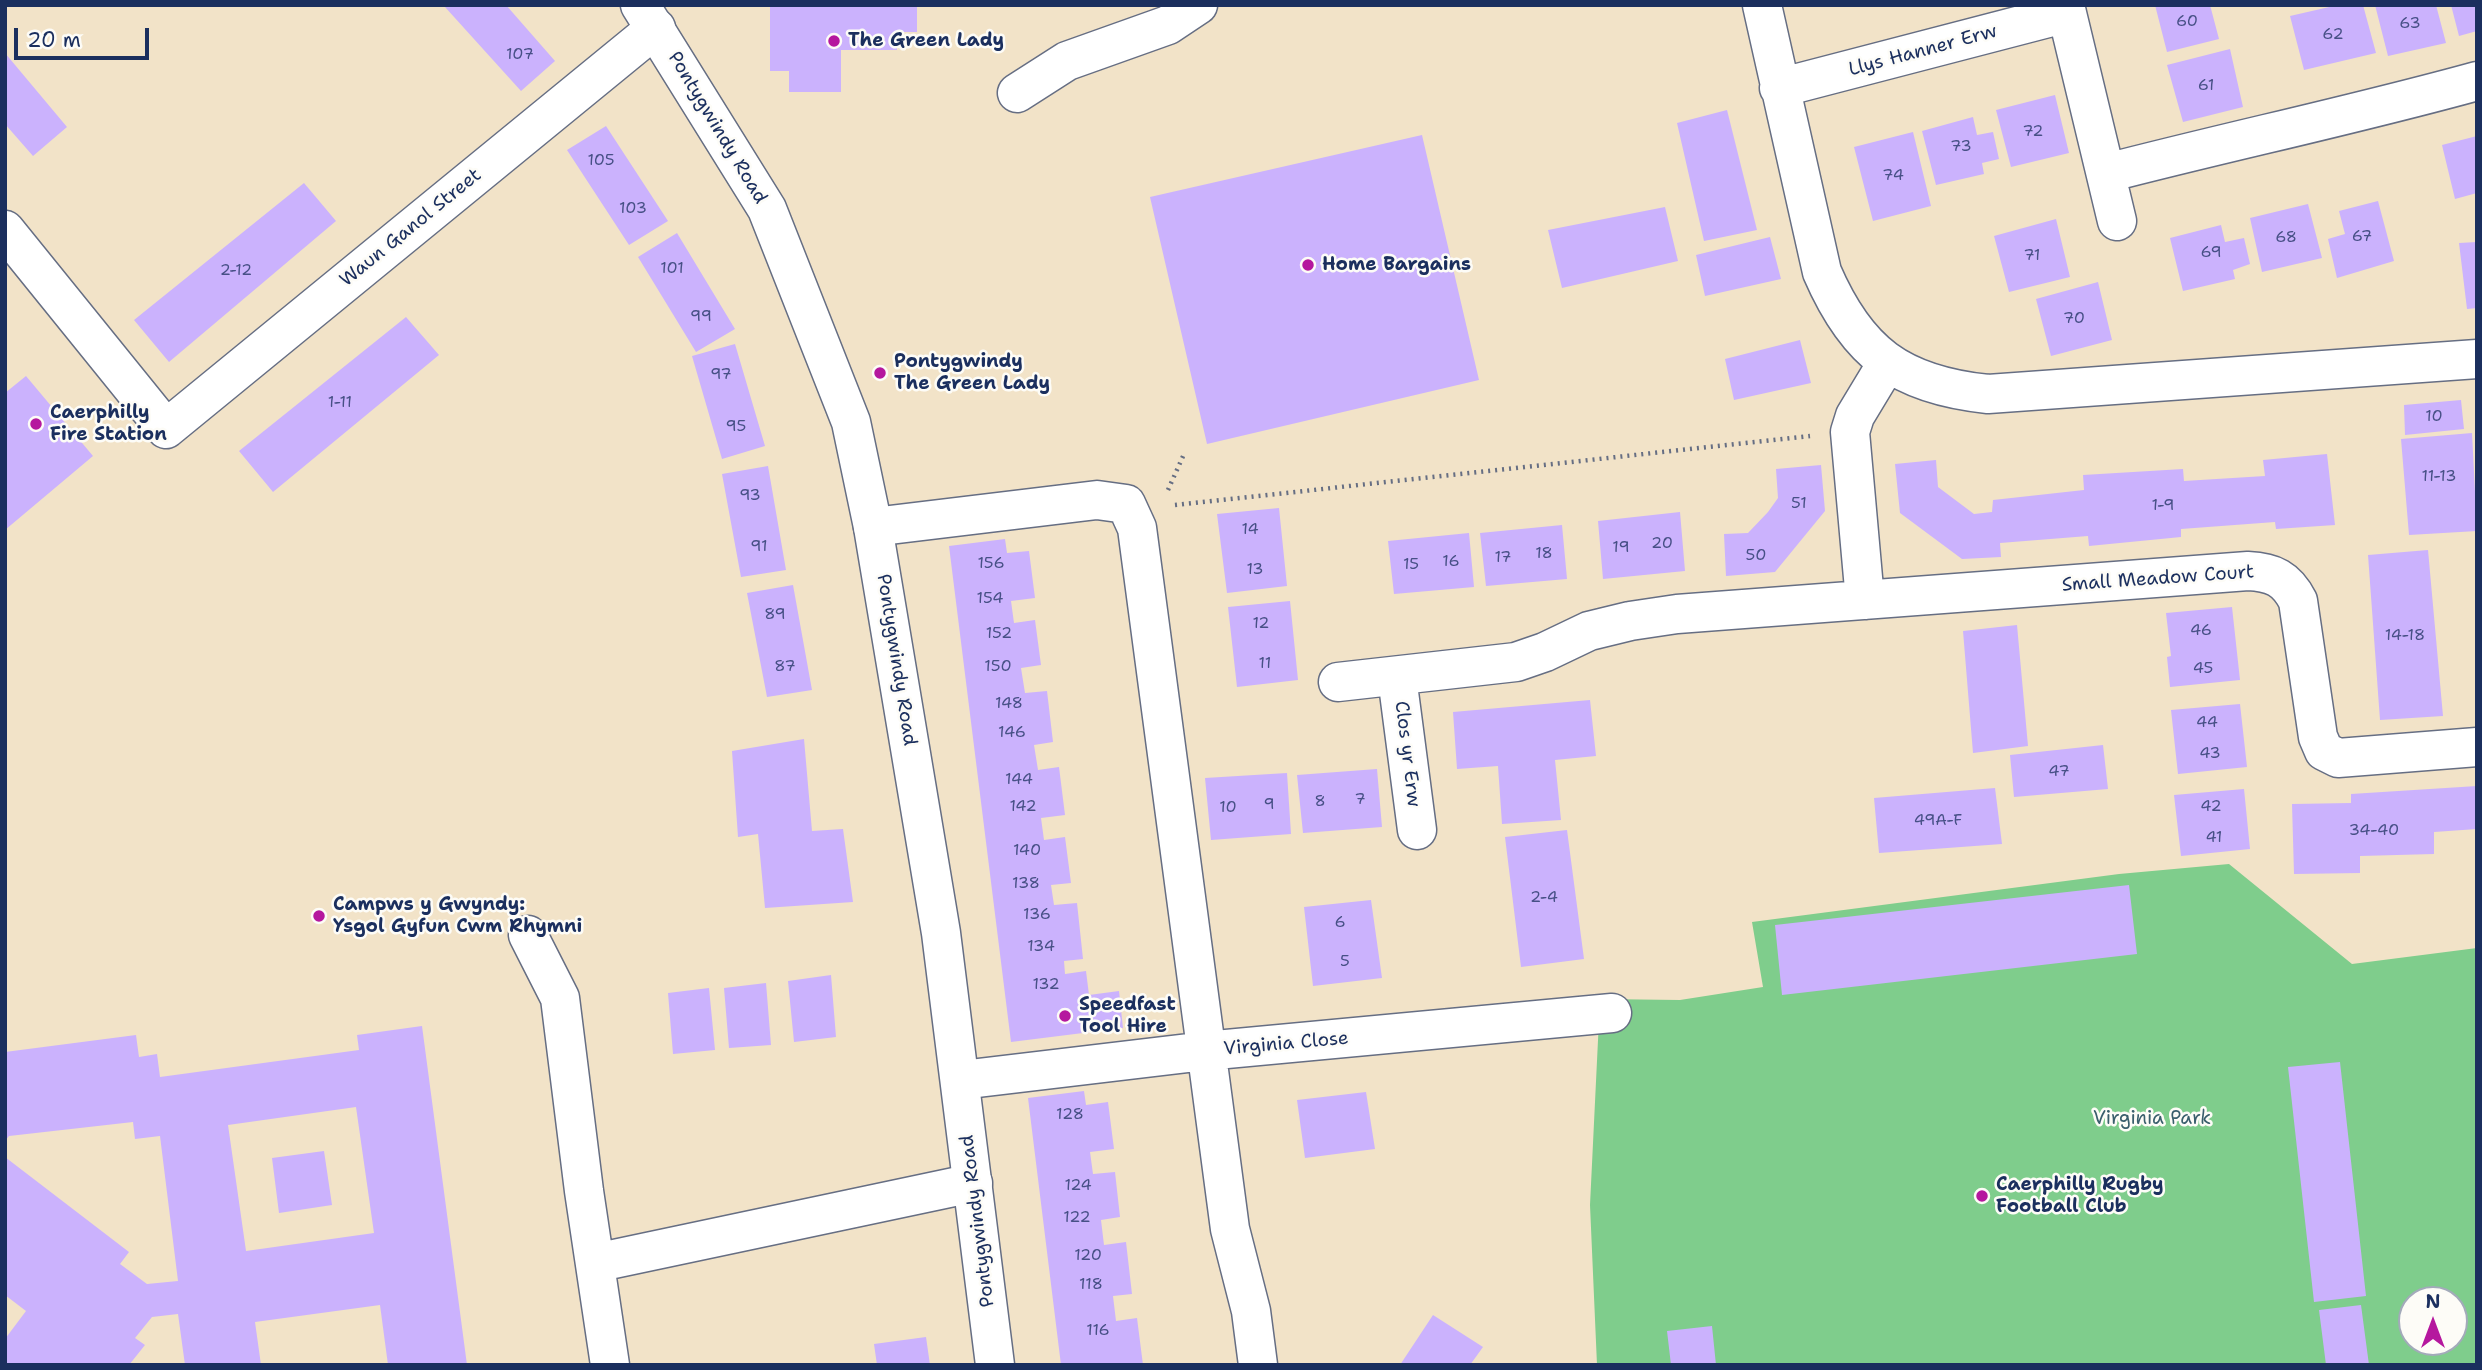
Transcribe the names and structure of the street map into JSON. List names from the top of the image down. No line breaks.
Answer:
{"streets":{"street":["Llys Hanner Erw","Pontygwindy Road","Waun Ganol Street","Small Meadow Court","Clos yr Erw","Virginia Close"]},"crossings":[["Pontygwindy Road","Waun Ganol Street"],["Pontygwindy Road","Virginia Close"],["Small Meadow Court","Clos yr Erw"]],"parks":["Virginia Park"],"places":["The Green Lady","Home Bargains","Pontygwindy The Green Lady","Caerphilly Fire Station","Campws y Gwyndy: Ysgol Gyfun Cwm Rhymni","Speedfast Tool Hire","Caerphilly Rugby Football Club"],"house_numbers":["60","63","62","107","61","72","73","105","74","103","67","68","69","71","101","2-12","99","70","97","1-11","10","95","11-13","93","51","1-9","14","20","91","19","18","50","17","16","156","15","13","154","89","12","46","152","14-18","11","87","150","45","148","44","146","43","47","144","7","8","9","142","42","10","49A-F","34-40","41","140","138","2-4","136","6","134","5","132","128","124","122","120","118","116"],"scale_bar":"20 m","north":"top"}
